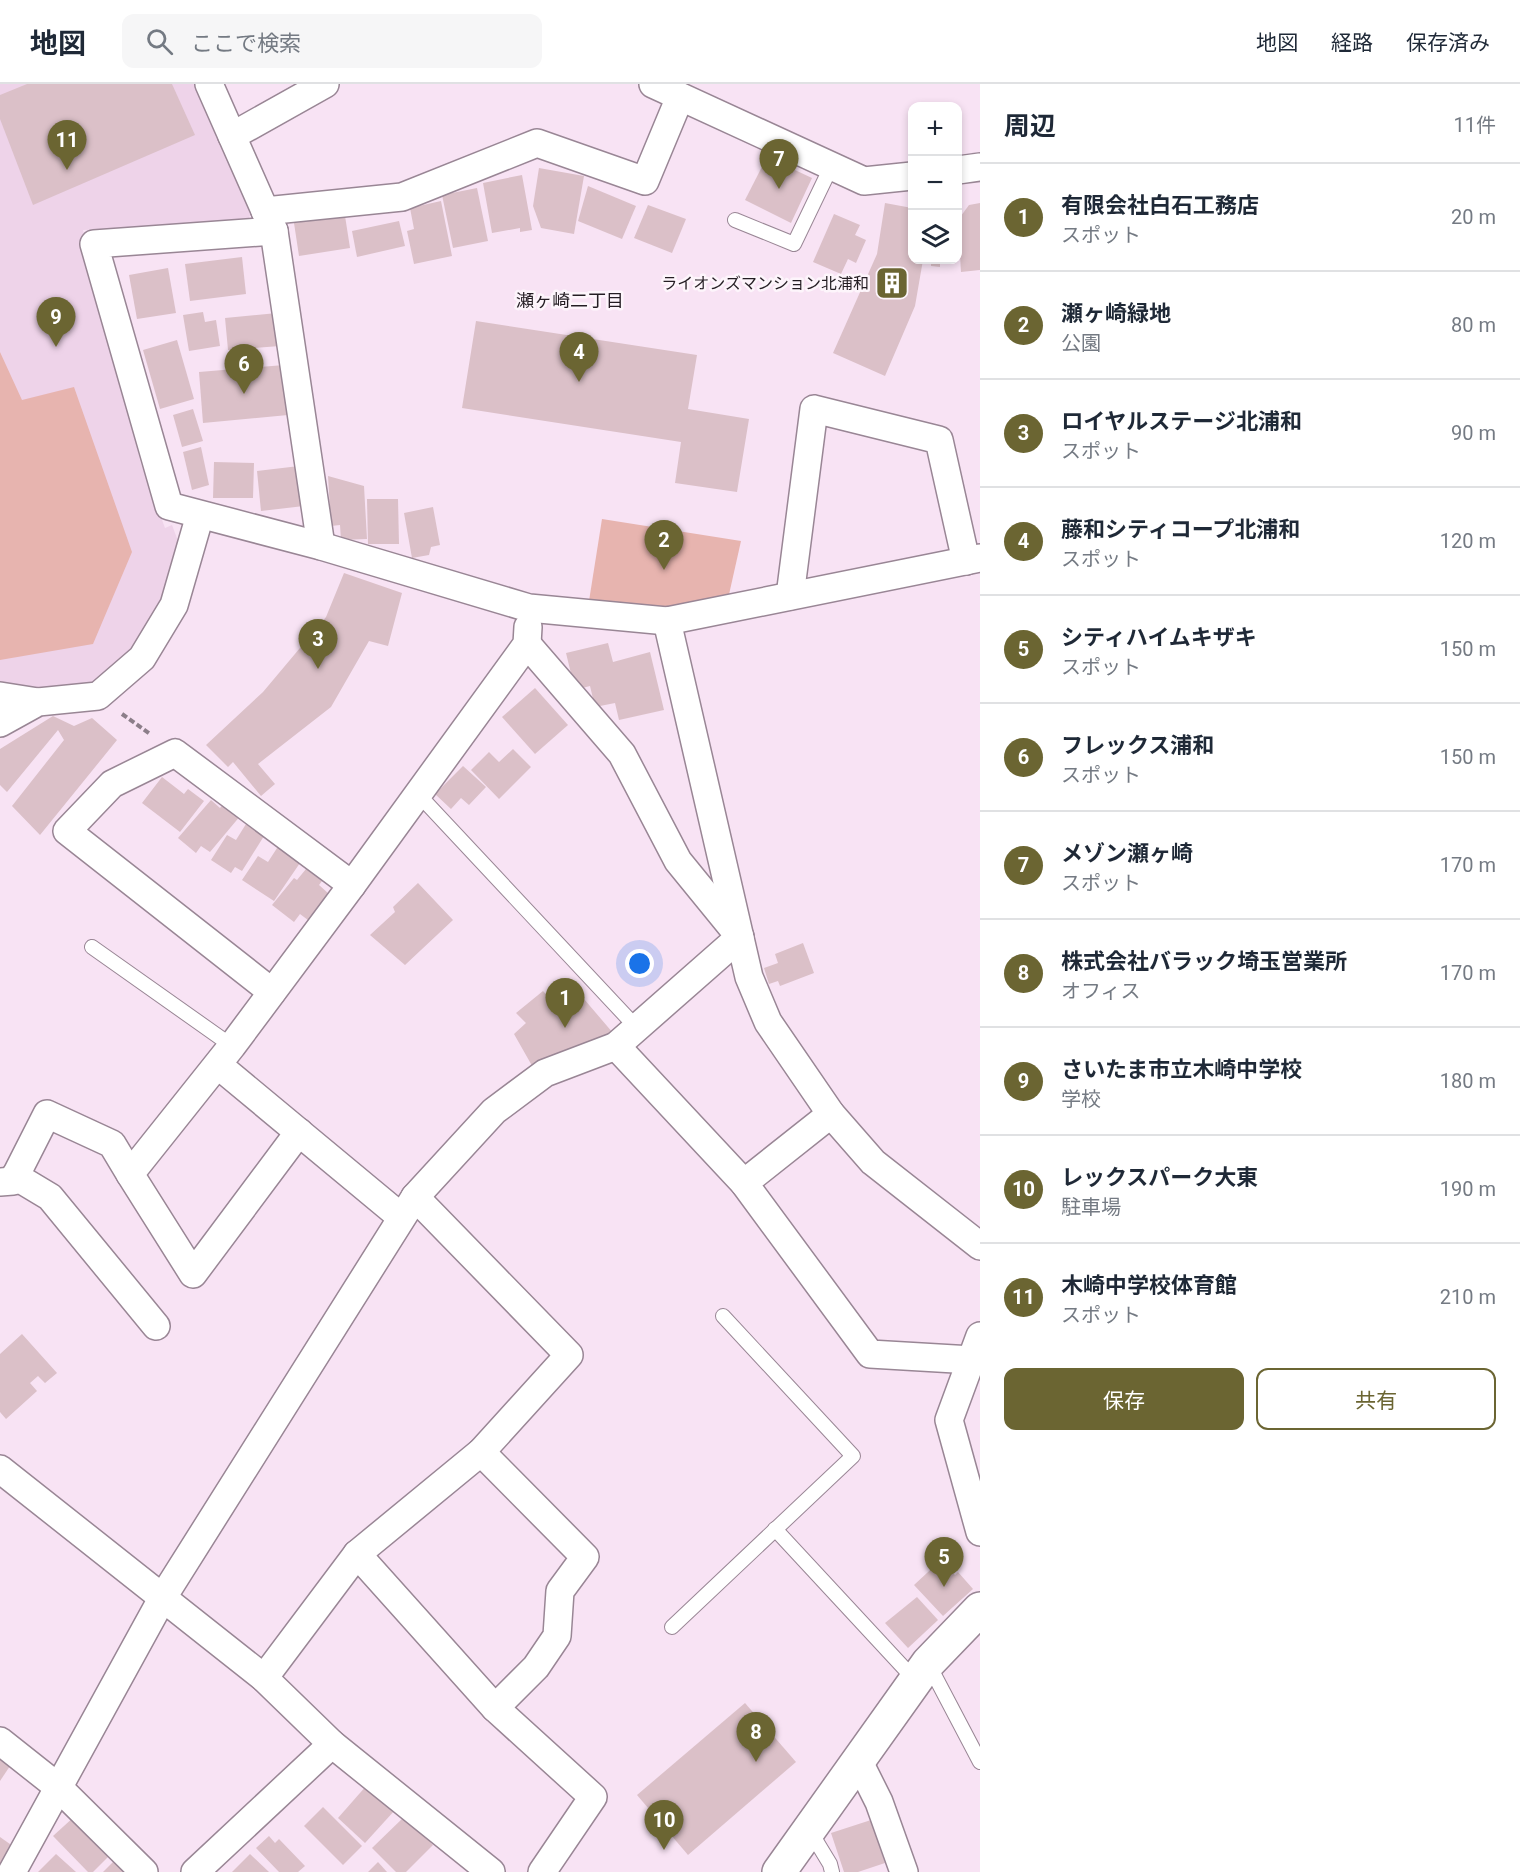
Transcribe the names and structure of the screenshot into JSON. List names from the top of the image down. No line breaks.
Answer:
{"districts":["瀬ヶ崎二丁目"],"places":{"building":["ライオンズマンション北浦和"]},"page":{"header":"地図","search":"ここで検索","nav":["地図","経路","保存済み"],"heading":["周辺","11件"],"map_buttons":["+","−"],"pins":["11","7","9","4","6","2","3","1","5","8","10"],"list":[{"mark":"1","name":"有限会社白石工務店","note":"スポット","value":"20 m"},{"mark":"2","name":"瀬ヶ崎緑地","note":"公園","value":"80 m"},{"mark":"3","name":"ロイヤルステージ北浦和","note":"スポット","value":"90 m"},{"mark":"4","name":"藤和シティコープ北浦和","note":"スポット","value":"120 m"},{"mark":"5","name":"シティハイムキザキ","note":"スポット","value":"150 m"},{"mark":"6","name":"フレックス浦和","note":"スポット","value":"150 m"},{"mark":"7","name":"メゾン瀬ヶ崎","note":"スポット","value":"170 m"},{"mark":"8","name":"株式会社バラック埼玉営業所","note":"オフィス","value":"170 m"},{"mark":"9","name":"さいたま市立木崎中学校","note":"学校","value":"180 m"},{"mark":"10","name":"レックスパーク大東","note":"駐車場","value":"190 m"},{"mark":"11","name":"木崎中学校体育館","note":"スポット","value":"210 m"}],"buttons":["保存","共有"]}}
